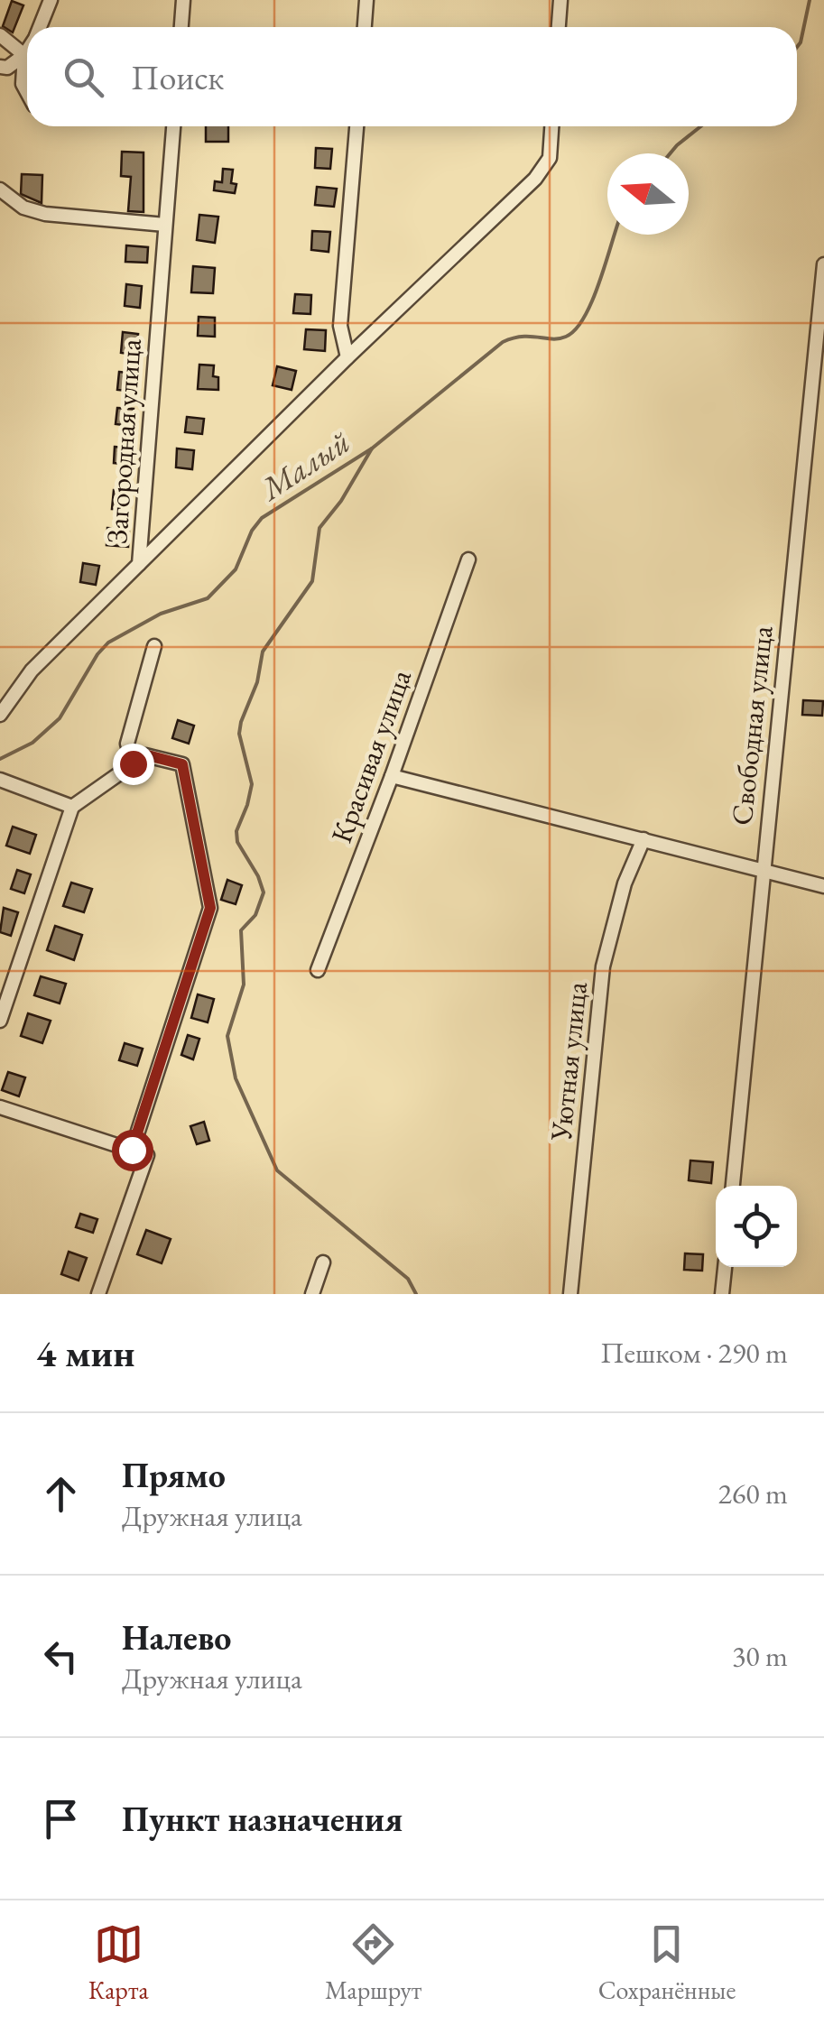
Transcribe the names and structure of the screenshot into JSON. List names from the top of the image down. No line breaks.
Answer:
{"streets":{"street":["Загородная улица","Свободная улица","Красивая улица","Уютная улица"]},"water":["Малый"],"north":"left","page":{"search":"Поиск","heading":["4 мин","Пешком · 290 m"],"list":[["Прямо","Дружная улица","260 m"],["Налево","Дружная улица","30 m"],"Пункт назначения"],"nav":["Карта","Маршрут","Сохранённые"]}}
